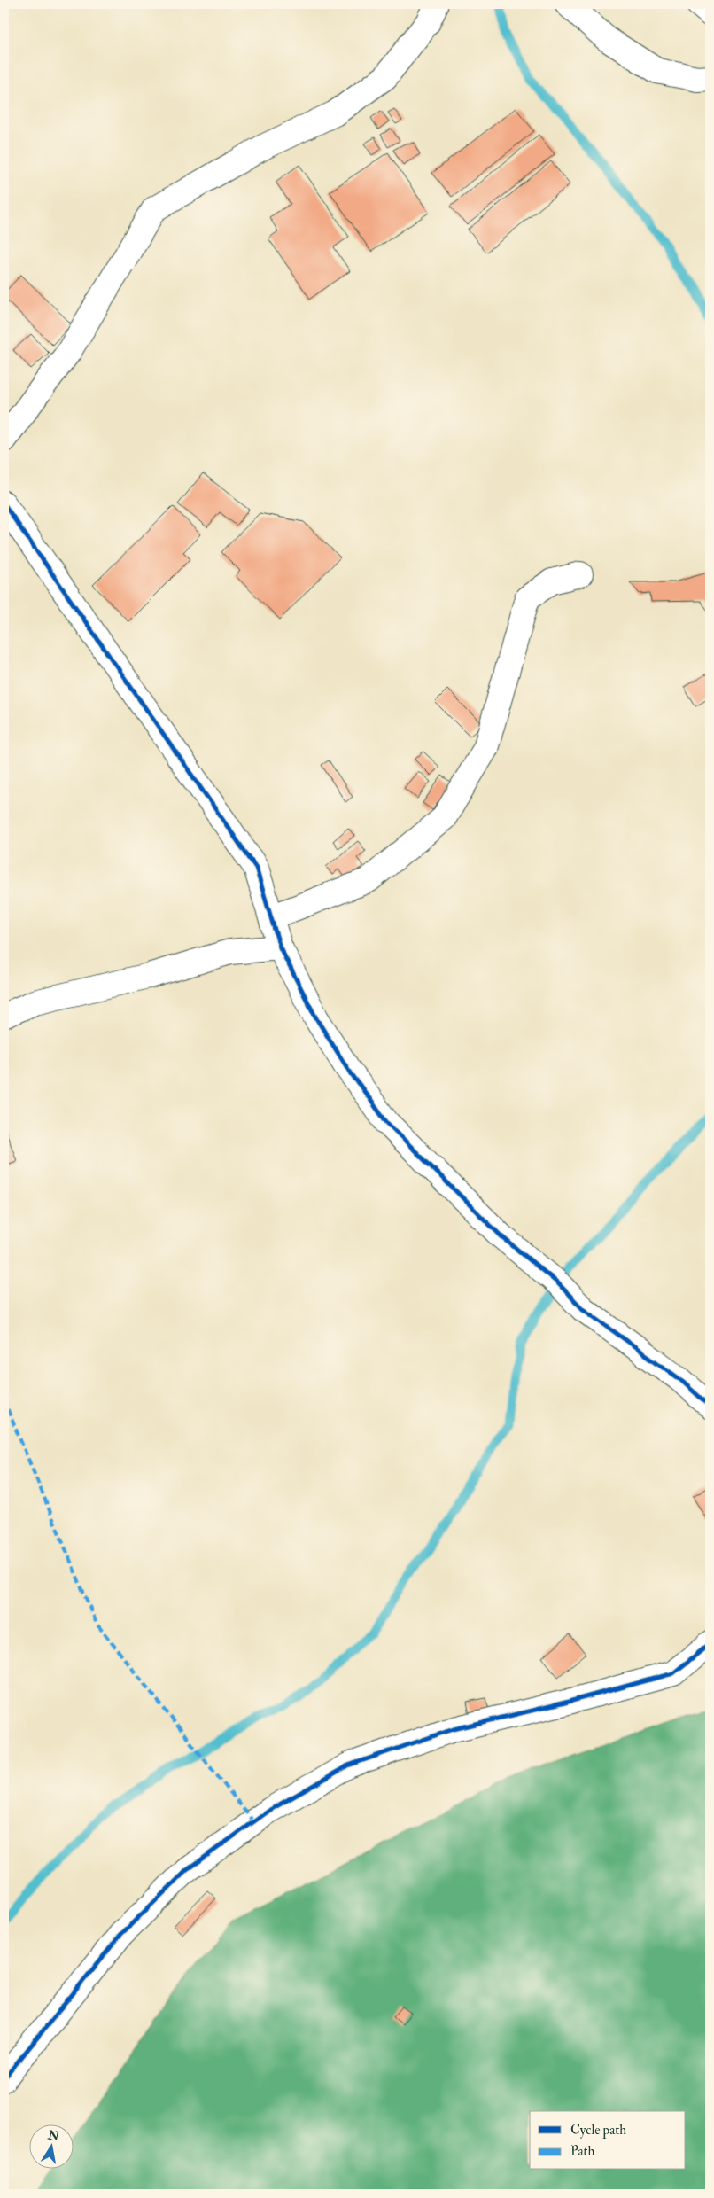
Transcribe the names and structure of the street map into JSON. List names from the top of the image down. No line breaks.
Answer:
{"legend":["Cycle path","Path"],"north":"top"}
